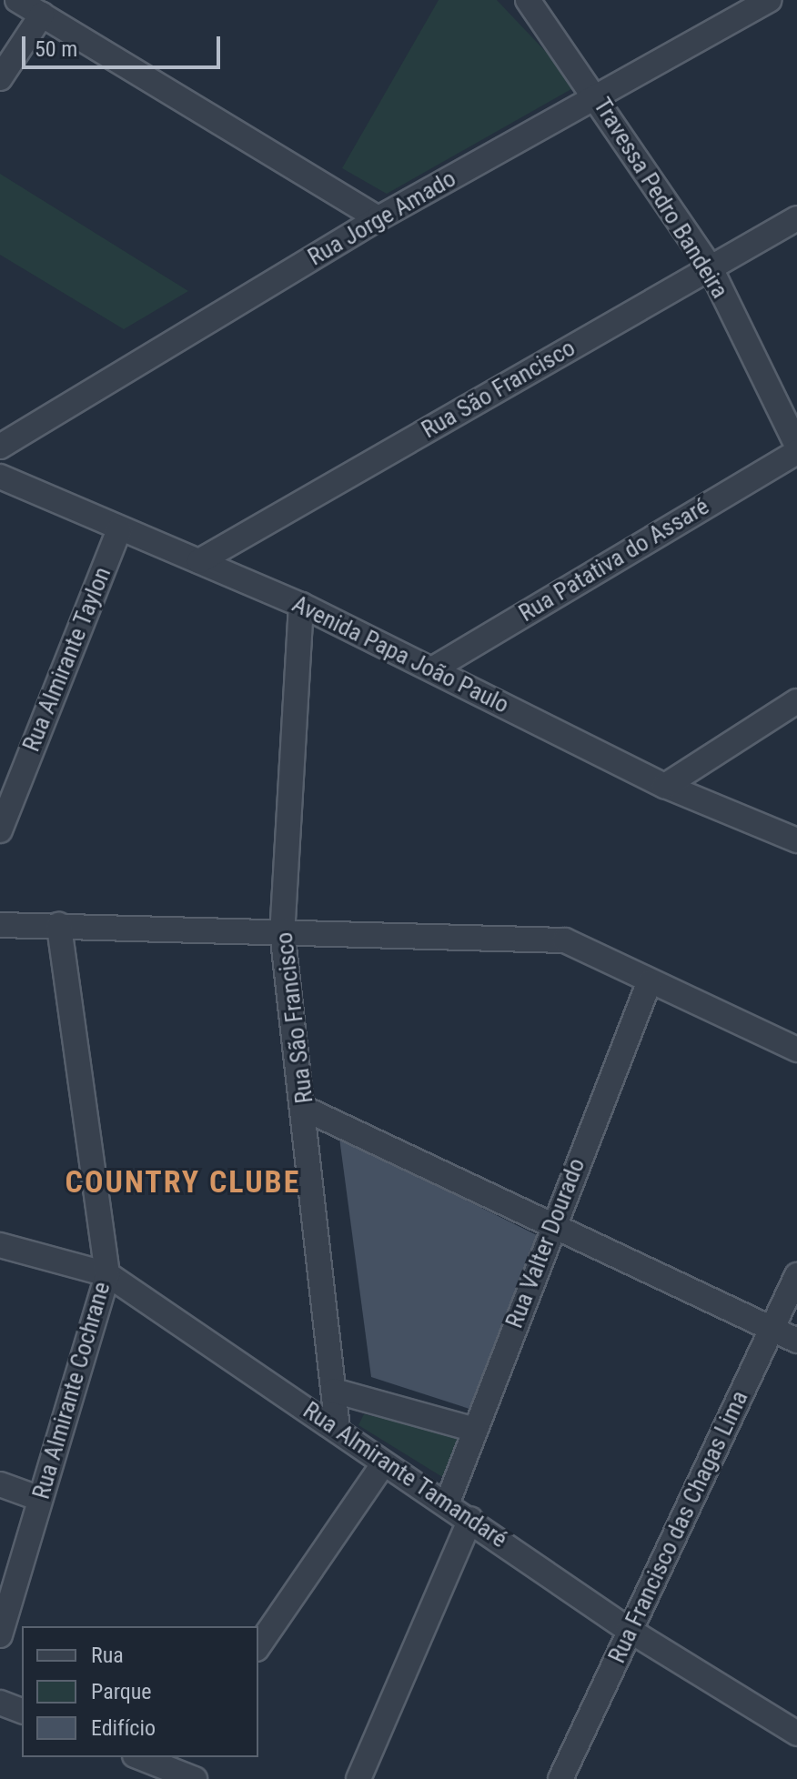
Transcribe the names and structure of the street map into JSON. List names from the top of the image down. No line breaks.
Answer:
{"streets":{"street":["Travessa Pedro Bandeira","Rua Jorge Amado","Rua São Francisco","Rua Patativa do Assaré","Avenida Papa João Paulo","Rua Almirante Taylon","Rua Valter Dourado","Rua Almirante Cochrane","Rua Almirante Tamandaré","Rua Francisco das Chagas Lima"]},"crossings":[["Travessa Pedro Bandeira","Rua Jorge Amado"],["Travessa Pedro Bandeira","Rua São Francisco"],["Rua São Francisco","Avenida Papa João Paulo"],["Rua São Francisco","Rua Almirante Tamandaré"],["Rua Patativa do Assaré","Avenida Papa João Paulo"],["Avenida Papa João Paulo","Rua Almirante Taylon"],["Rua Valter Dourado","Rua Almirante Tamandaré"],["Rua Almirante Cochrane","Rua Almirante Tamandaré"],["Rua Almirante Tamandaré","Rua Francisco das Chagas Lima"]],"districts":["COUNTRY CLUBE"],"legend":["Rua","Parque","Edifício"],"scale_bar":"50 m"}
